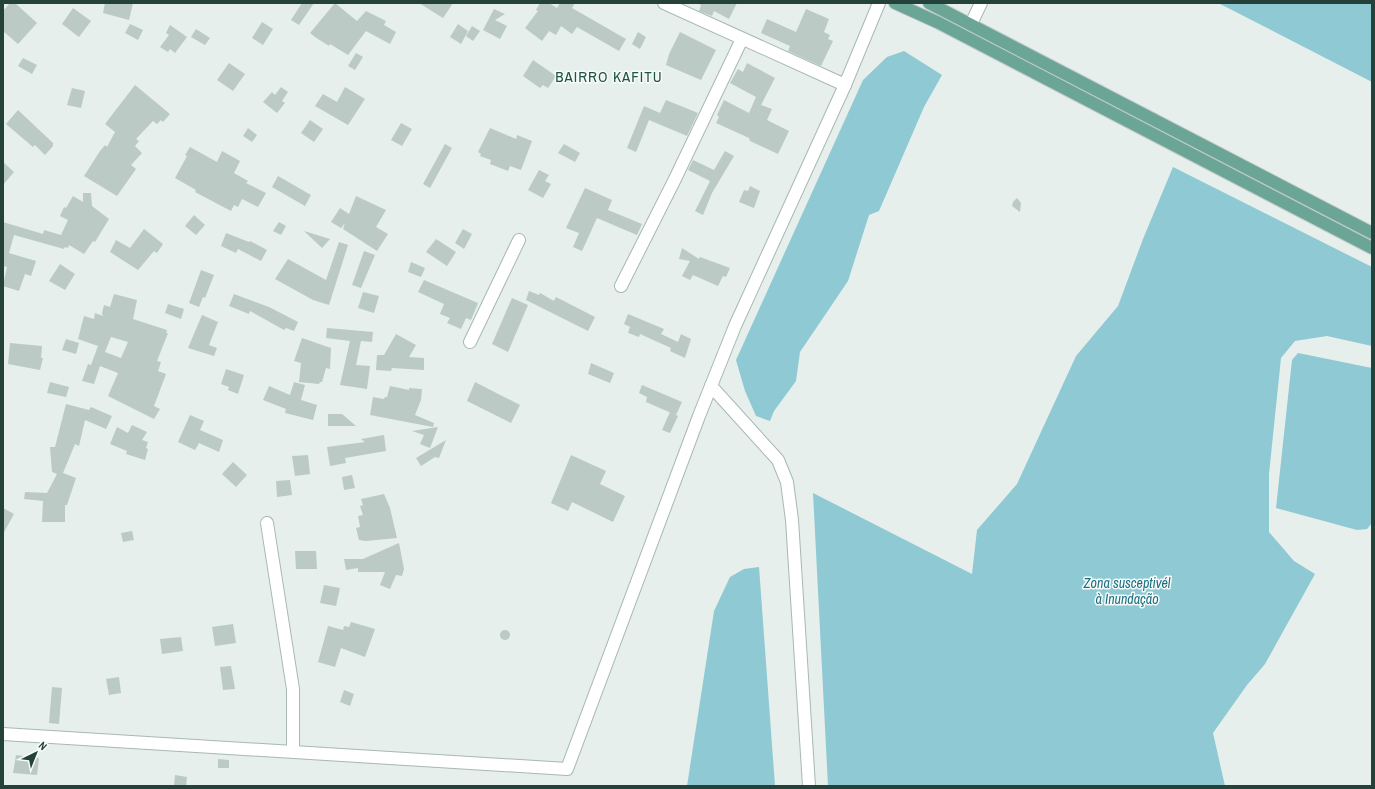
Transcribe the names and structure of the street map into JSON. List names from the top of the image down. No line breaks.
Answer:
{"districts":["BAIRRO KAFITU"],"water":["Zona susceptivél à Inundação"],"north":"top right"}
